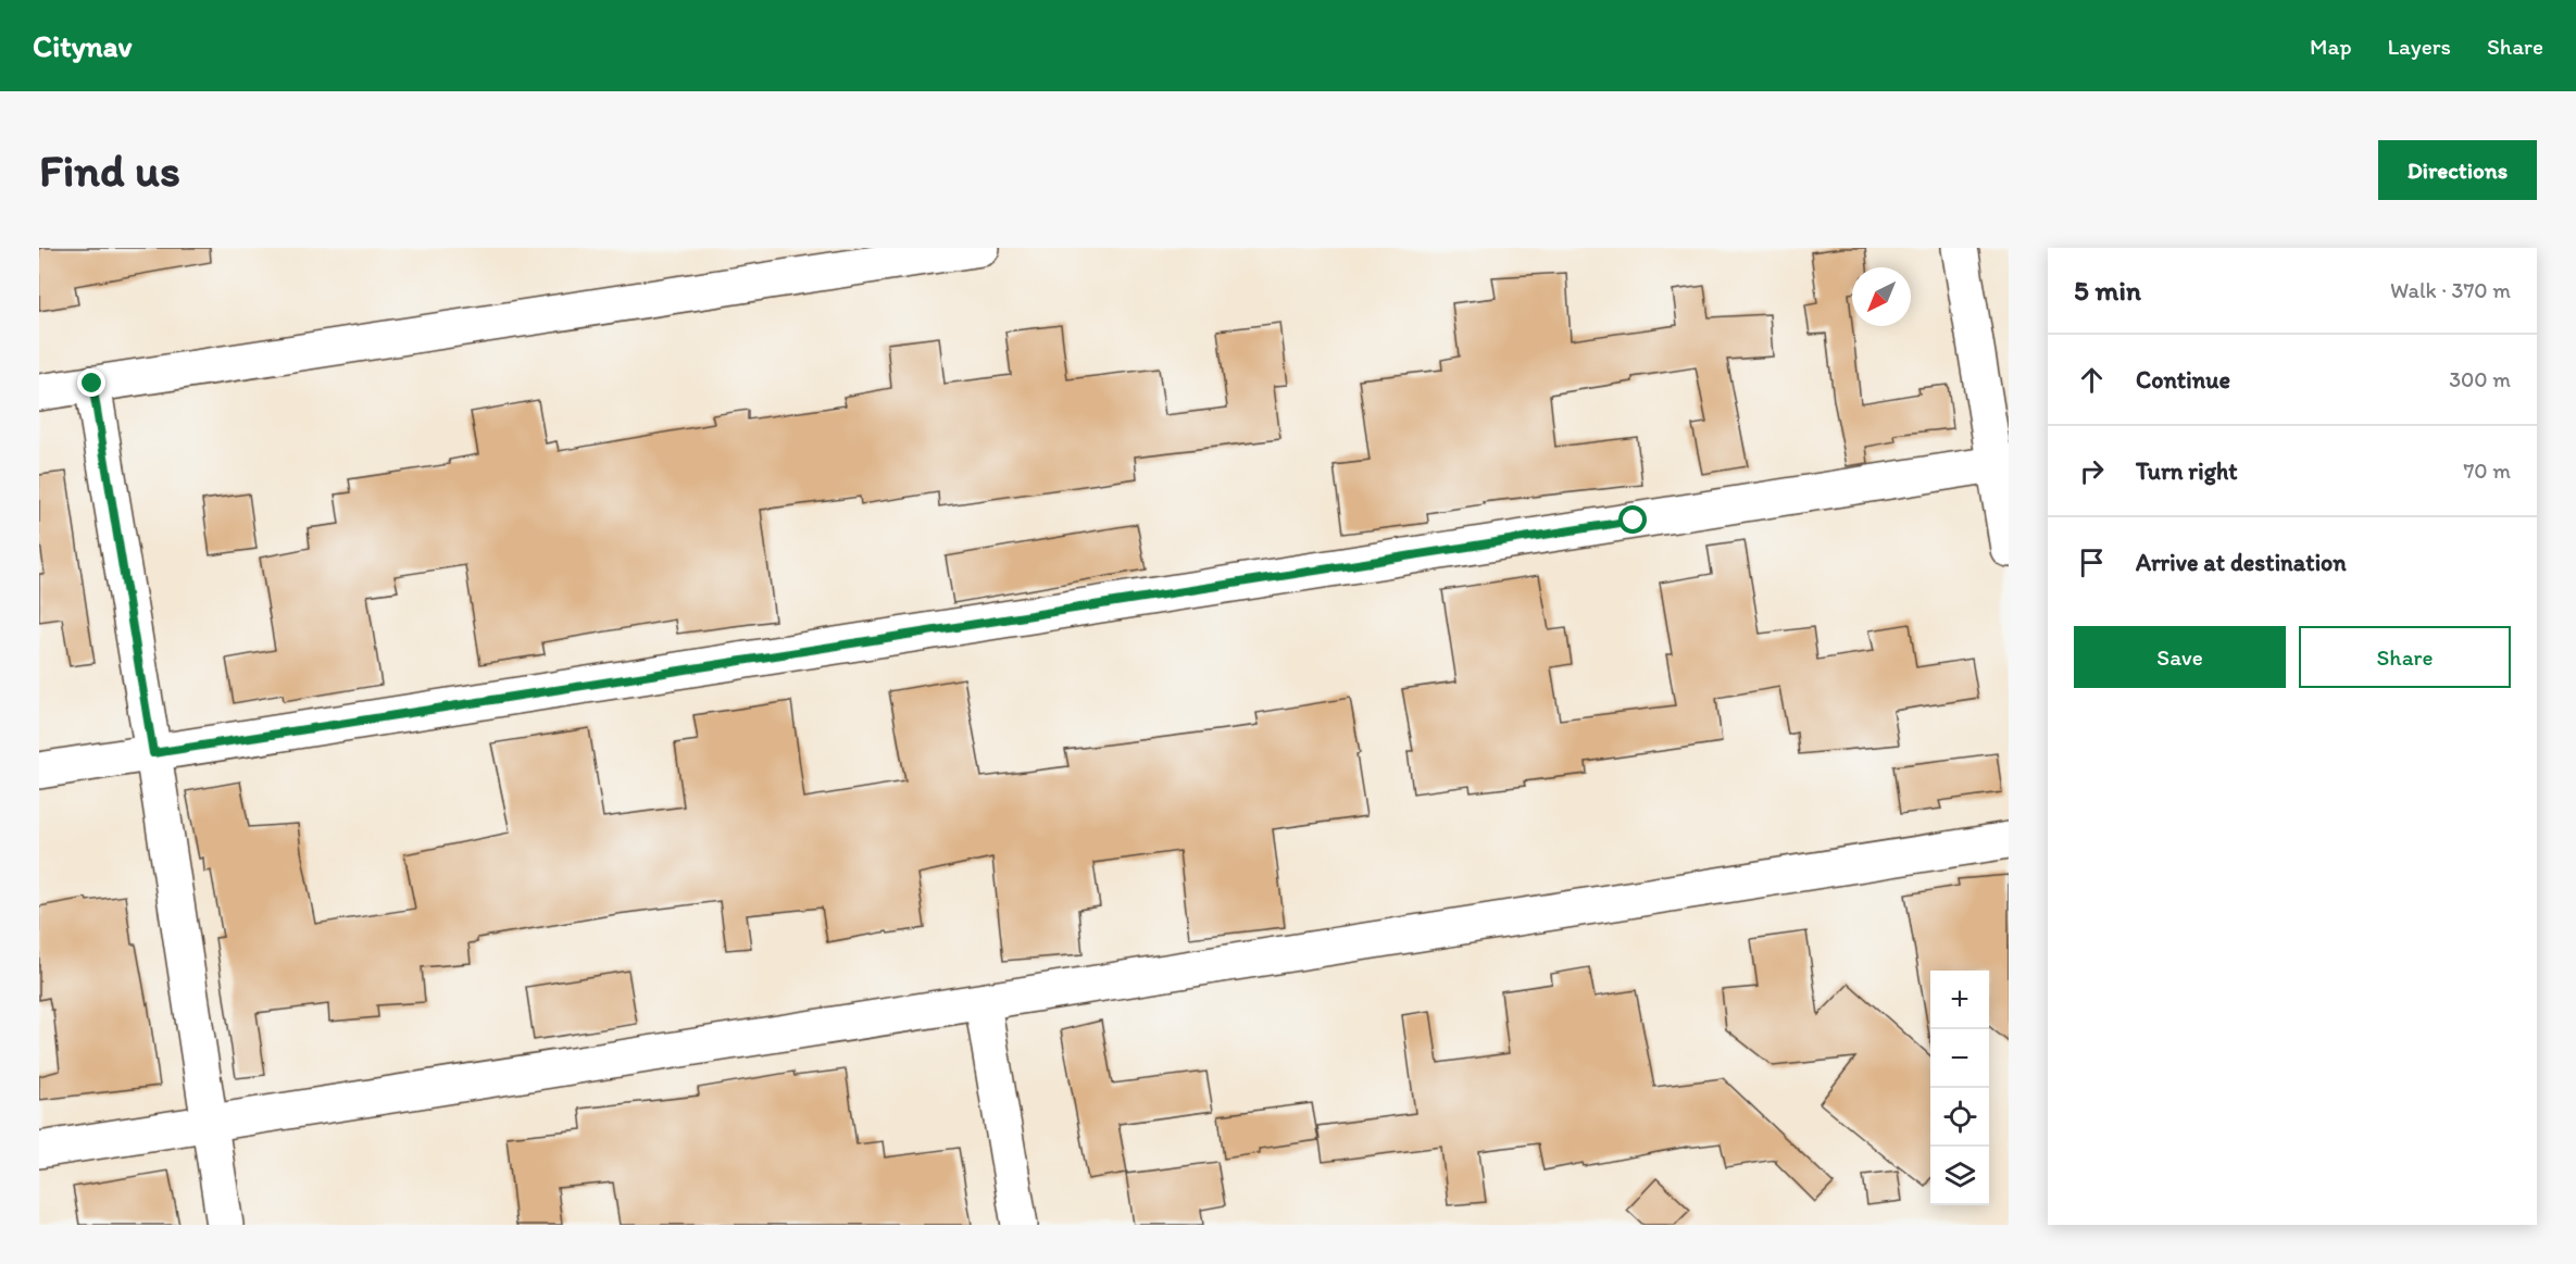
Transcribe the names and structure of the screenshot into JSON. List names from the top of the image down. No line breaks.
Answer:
{"north":"bottom left","page":{"header":"Citynav","nav":["Map","Layers","Share"],"buttons":["Directions",["Save","Share"]],"title":"Find us","heading":["5 min","Walk · 370 m"],"list":[["Continue","300 m"],["Turn right","70 m"],"Arrive at destination"],"map_buttons":["+","−"]}}
